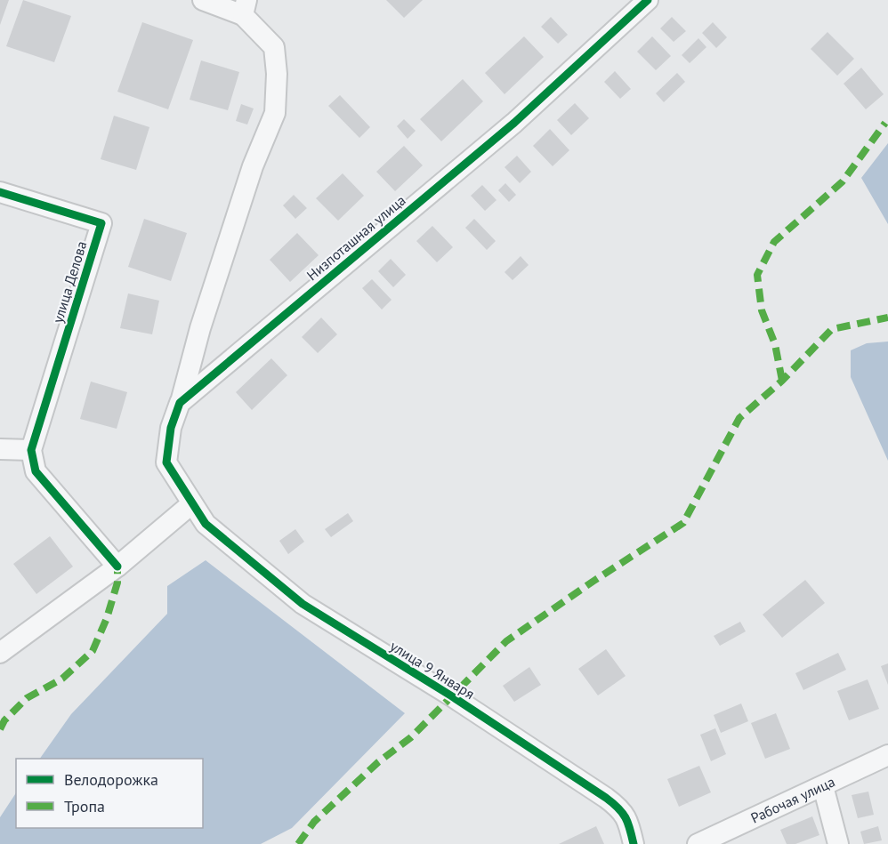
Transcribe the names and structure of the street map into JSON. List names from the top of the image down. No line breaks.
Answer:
{"streets":{"street":["Низпоташная улица","улица Делова","улица 9 Января","Рабочая улица"]},"crossings":[["Низпоташная улица","улица 9 Января"]],"legend":["Велодорожка","Тропа"]}
